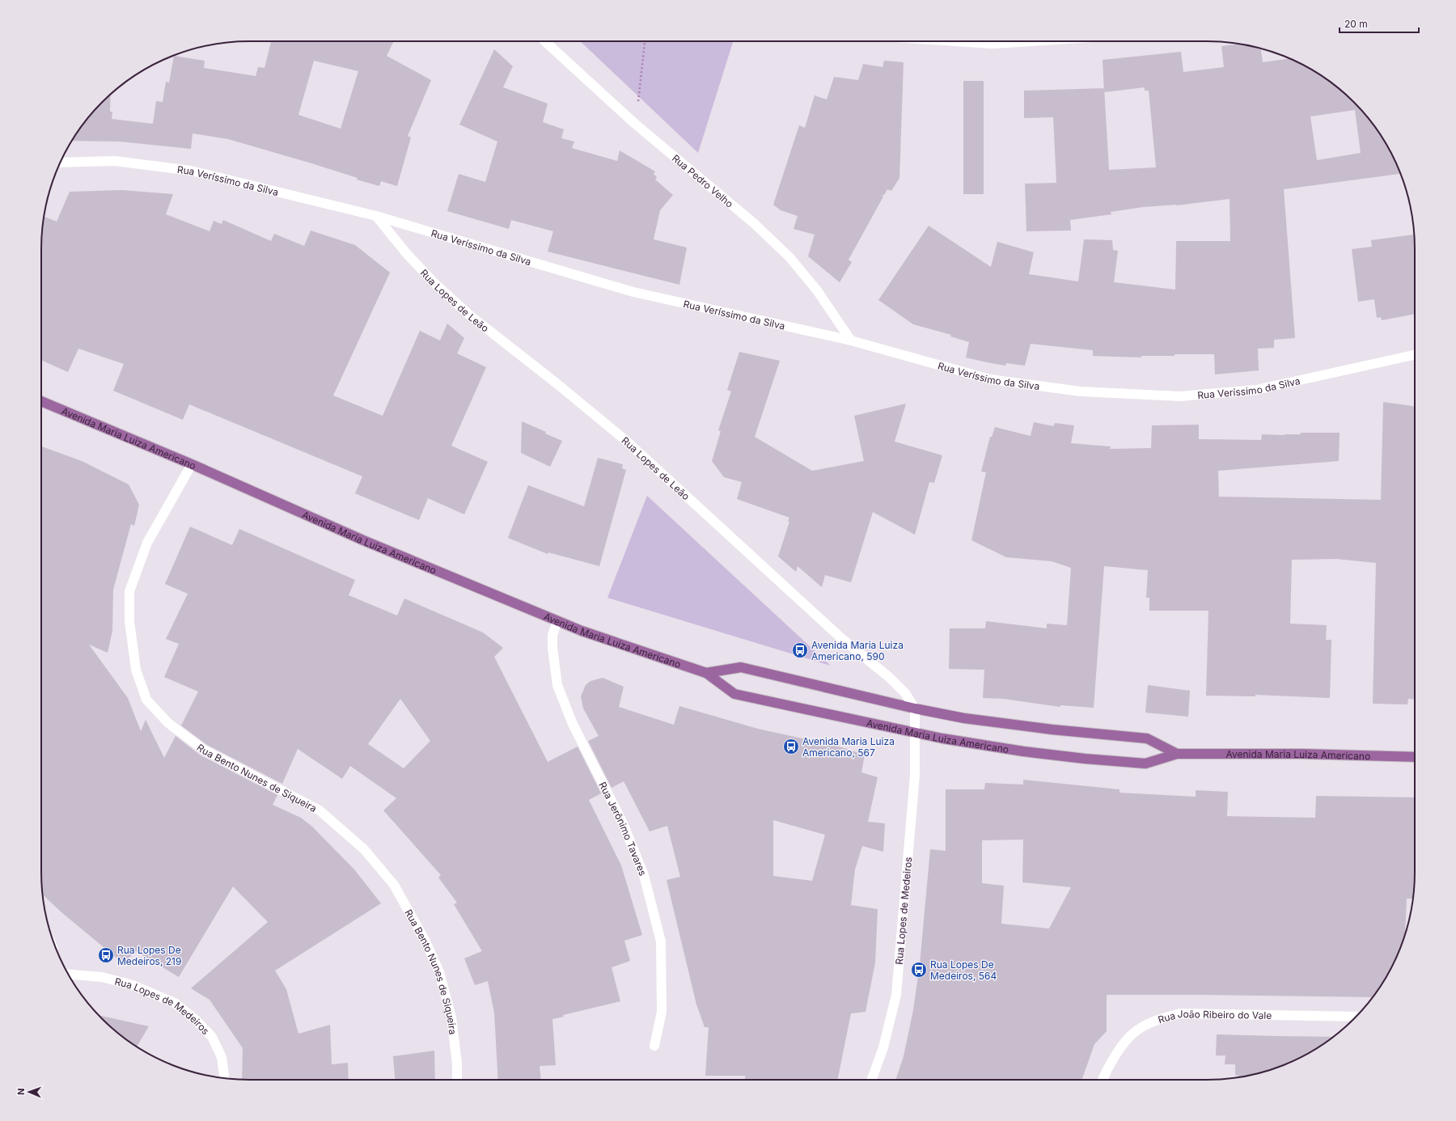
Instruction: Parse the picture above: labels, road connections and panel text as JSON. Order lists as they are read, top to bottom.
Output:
{
  "streets": {
    "main road": ["Avenida Maria Luiza Americano"],
    "street": [
      "Rua Veríssimo da Silva",
      "Rua Pedro Velho",
      "Rua Lopes de Leão",
      "Rua Bento Nunes de Siqueira",
      "Rua Jerônimo Tavares",
      "Rua Lopes de Medeiros",
      "Rua João Ribeiro do Vale"
    ]
  },
  "crossings": [
    ["Rua Veríssimo da Silva", "Rua Pedro Velho"],
    ["Rua Veríssimo da Silva", "Rua Lopes de Leão"],
    ["Rua Lopes de Leão", "Avenida Maria Luiza Americano"],
    ["Avenida Maria Luiza Americano", "Rua Bento Nunes de Siqueira"],
    ["Avenida Maria Luiza Americano", "Rua Jerônimo Tavares"],
    ["Avenida Maria Luiza Americano", "Rua Lopes de Medeiros"]
  ],
  "places": {
    "bus stop": [
      "Avenida Maria Luiza Americano, 590",
      "Avenida Maria Luiza Americano, 567",
      "Rua Lopes De Medeiros, 219",
      "Rua Lopes De Medeiros, 564"
    ]
  },
  "scale_bar": "20 m",
  "north": "left"
}
